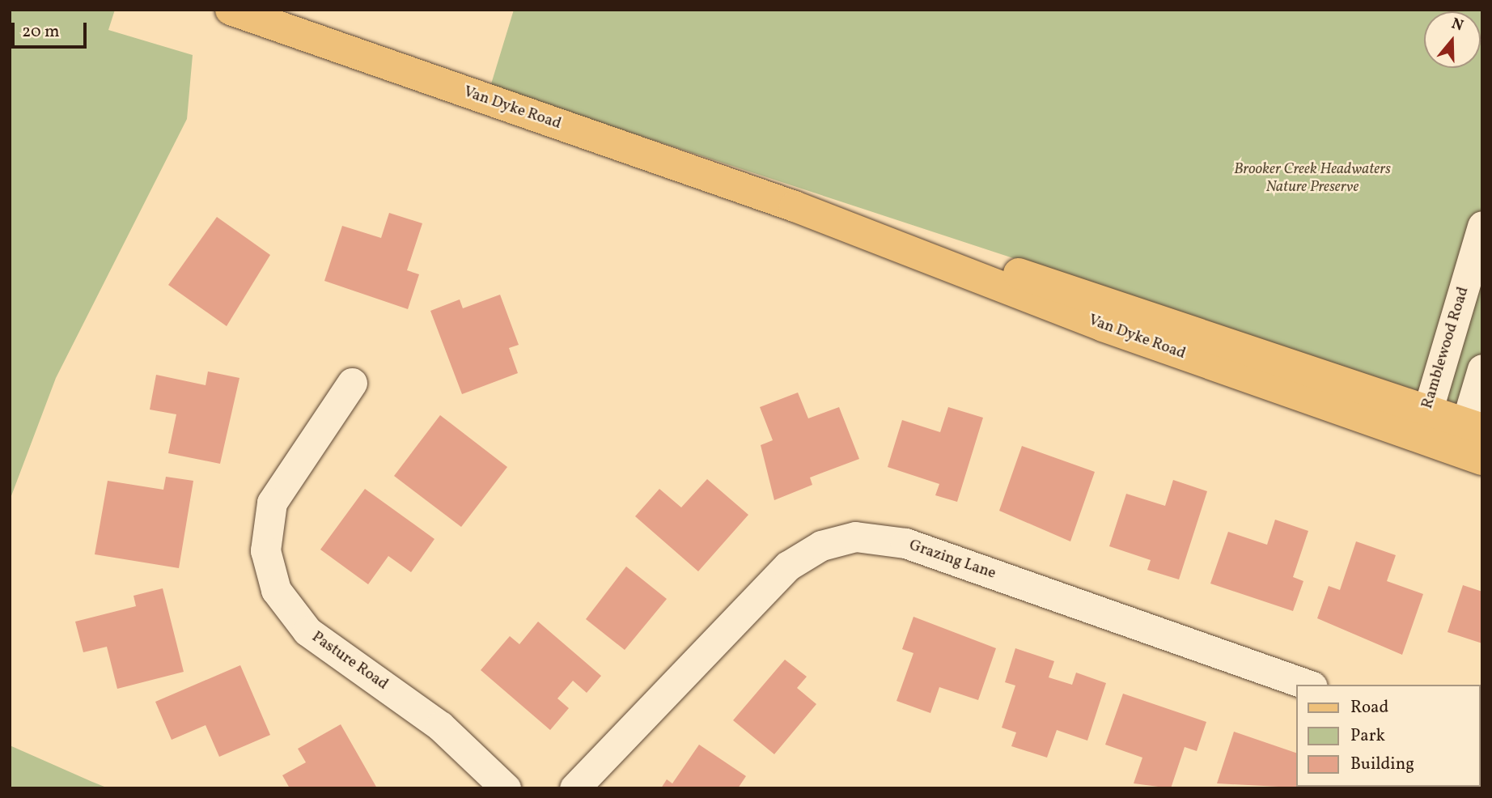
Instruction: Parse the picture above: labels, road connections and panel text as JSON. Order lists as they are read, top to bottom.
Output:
{
  "streets": {
    "main road": ["Van Dyke Road"],
    "street": ["Ramblewood Road", "Grazing Lane", "Pasture Road"]
  },
  "crossings": [
    ["Van Dyke Road", "Ramblewood Road"]
  ],
  "parks": ["Brooker Creek Headwaters Nature Preserve"],
  "legend": ["Road", "Park", "Building"],
  "scale_bar": "20 m",
  "north": "top"
}
